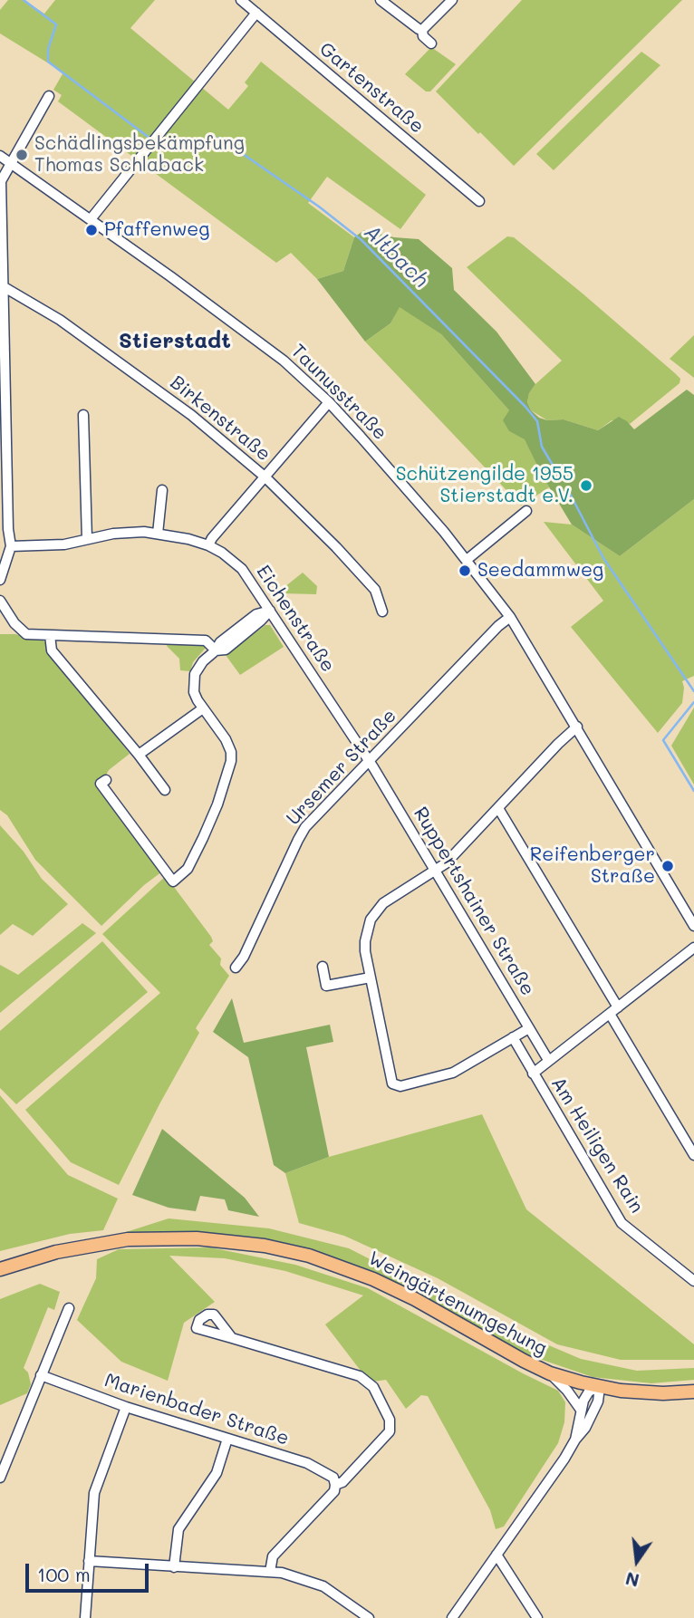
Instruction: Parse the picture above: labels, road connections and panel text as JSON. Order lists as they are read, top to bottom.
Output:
{
  "streets": {
    "main road": ["Weingärtenumgehung"],
    "street": [
      "Gartenstraße",
      "Taunusstraße",
      "Birkenstraße",
      "Eichenstraße",
      "Ursemer Straße",
      "Ruppertshainer Straße",
      "Am Heiligen Rain",
      "Marienbader Straße"
    ]
  },
  "crossings": [
    ["Taunusstraße", "Ursemer Straße"],
    ["Eichenstraße", "Ursemer Straße"],
    ["Eichenstraße", "Ruppertshainer Straße"],
    ["Ursemer Straße", "Ruppertshainer Straße"]
  ],
  "districts": ["Stierstadt"],
  "water": ["Altbach"],
  "places": [
    "Schädlingsbekämpfung Thomas Schlaback",
    "Pfaffenweg",
    "Schützengilde 1955 Stierstadt e.V.",
    "Seedammweg",
    "Reifenberger Straße"
  ],
  "scale_bar": "100 m",
  "north": "bottom"
}
